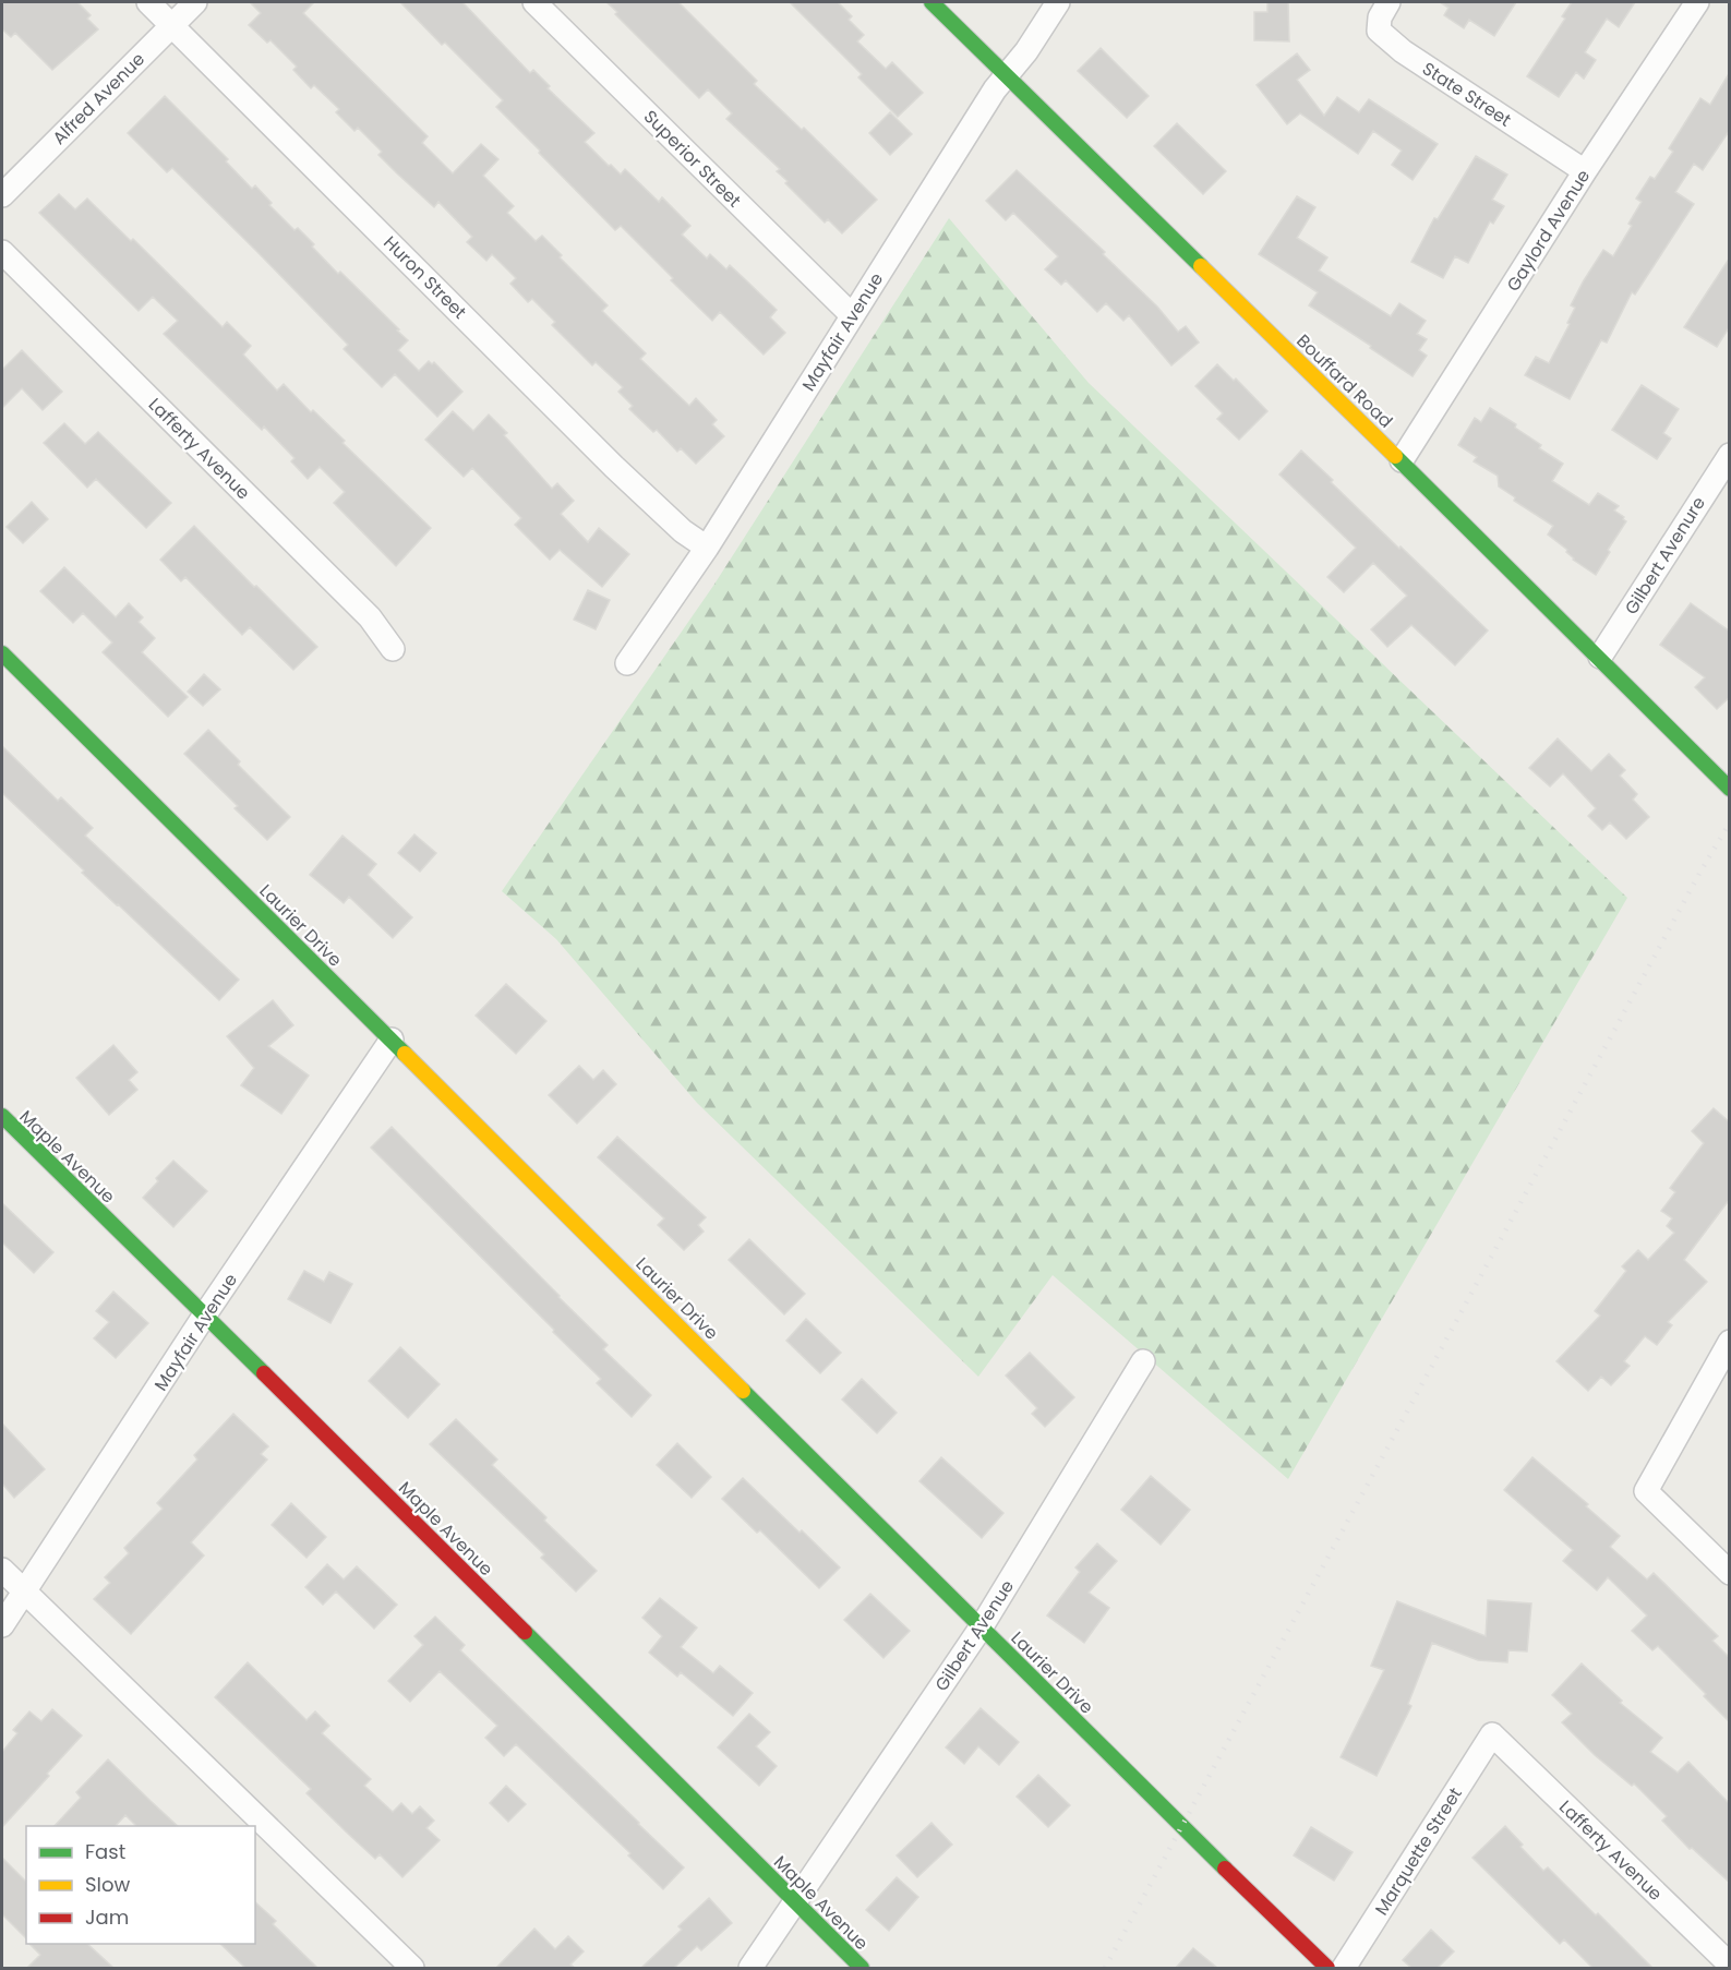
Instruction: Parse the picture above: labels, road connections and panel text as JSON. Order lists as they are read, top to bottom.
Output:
{
  "streets": {
    "street": [
      "State Street",
      "Alfred Avenue",
      "Superior Street",
      "Gaylord Avenue",
      "Huron Street",
      "Mayfair Avenue",
      "Bouffard Road",
      "Lafferty Avenue",
      "Gilbert Avenure",
      "Laurier Drive",
      "Maple Avenue",
      "Gilbert Avenue",
      "Marquette Street"
    ]
  },
  "crossings": [
    ["State Street", "Gaylord Avenue"],
    ["Alfred Avenue", "Huron Street"],
    ["Superior Street", "Mayfair Avenue"],
    ["Gaylord Avenue", "Bouffard Road"],
    ["Huron Street", "Mayfair Avenue"],
    ["Mayfair Avenue", "Bouffard Road"],
    ["Mayfair Avenue", "Laurier Drive"],
    ["Mayfair Avenue", "Maple Avenue"],
    ["Bouffard Road", "Gilbert Avenure"],
    ["Lafferty Avenue", "Marquette Street"],
    ["Laurier Drive", "Gilbert Avenue"],
    ["Maple Avenue", "Gilbert Avenue"]
  ],
  "legend": ["Fast", "Slow", "Jam"]
}
